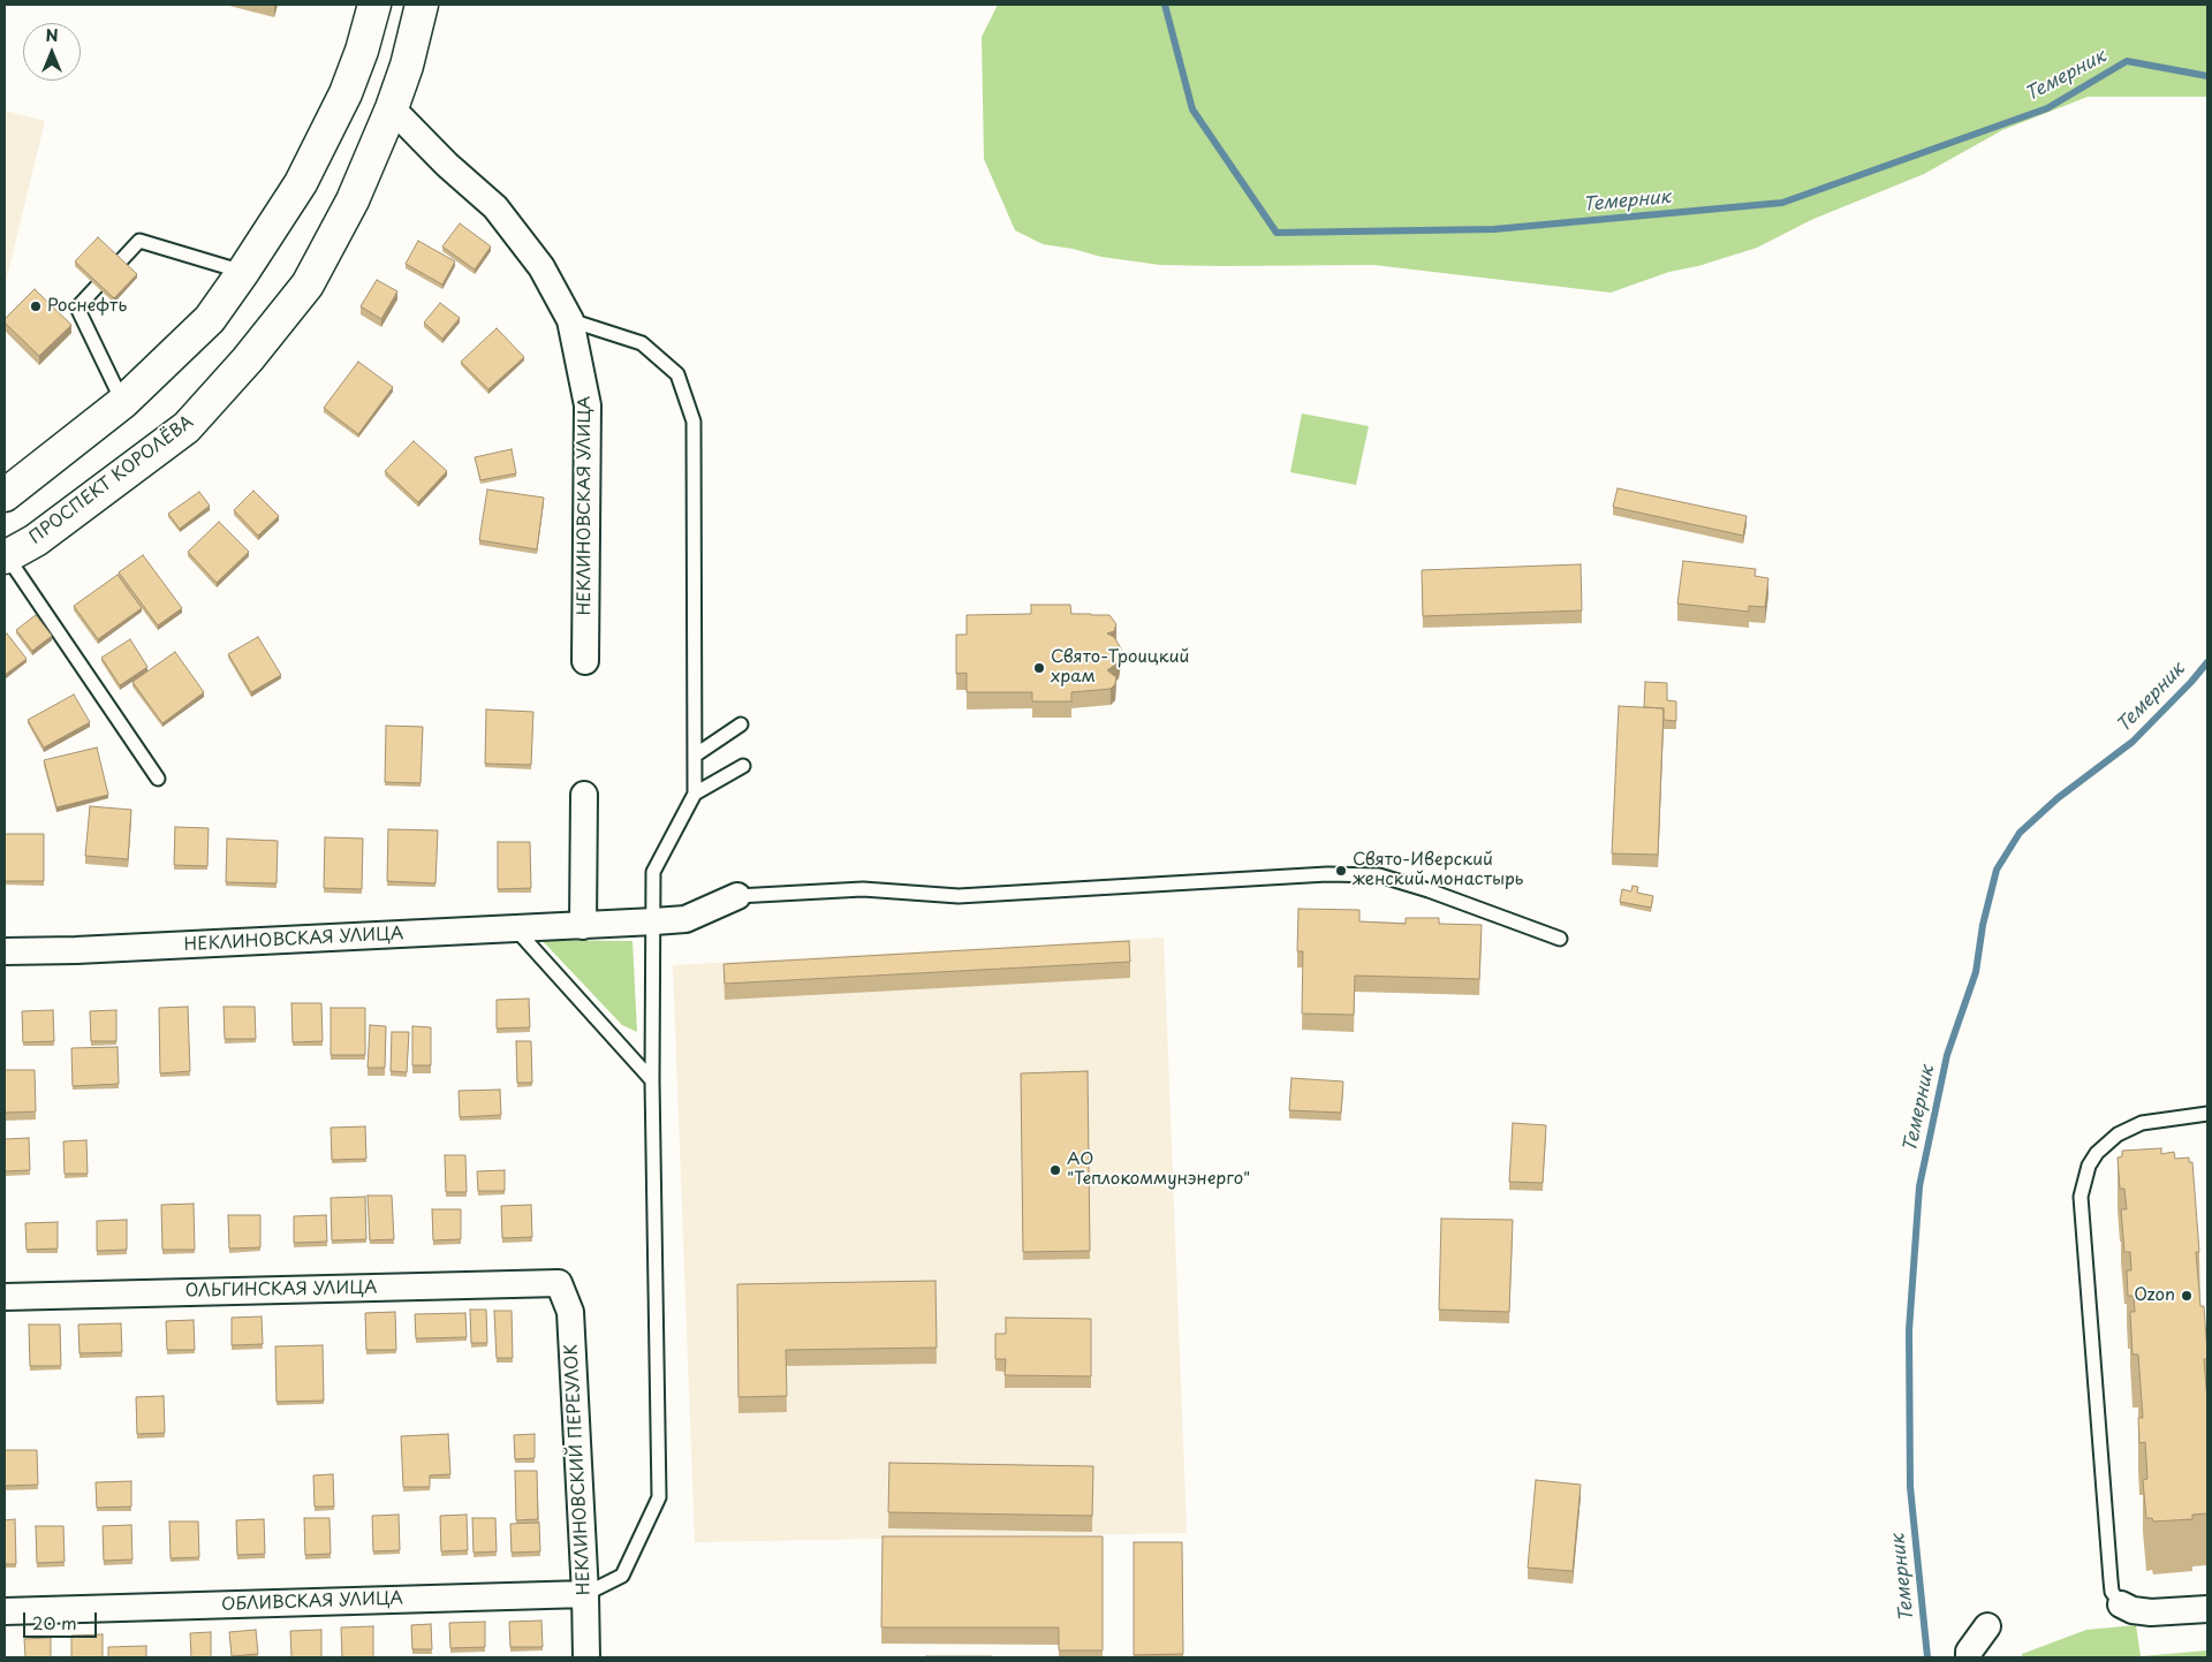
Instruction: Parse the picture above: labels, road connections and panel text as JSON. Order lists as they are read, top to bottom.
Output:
{
  "streets": {
    "main road": ["ПРОСПЕКТ КОРОЛЁВА"],
    "street": [
      "НЕКЛИНОВСКАЯ УЛИЦА",
      "ОЛЬГИНСКАЯ УЛИЦА",
      "НЕКЛИНОВСКИЙ ПЕРЕУЛОК",
      "ОБЛИВСКАЯ УЛИЦА"
    ]
  },
  "crossings": [
    ["ПРОСПЕКТ КОРОЛЁВА", "НЕКЛИНОВСКАЯ УЛИЦА"],
    ["ОЛЬГИНСКАЯ УЛИЦА", "НЕКЛИНОВСКИЙ ПЕРЕУЛОК"],
    ["НЕКЛИНОВСКИЙ ПЕРЕУЛОК", "ОБЛИВСКАЯ УЛИЦА"]
  ],
  "water": ["Темерник"],
  "places": [
    "Роснефть",
    "Свято-Троицкий храм",
    "Свято-Иверский женский монастырь",
    "АО \"Теплокоммунэнерго\"",
    "Ozon"
  ],
  "scale_bar": "20 m",
  "north": "top"
}
